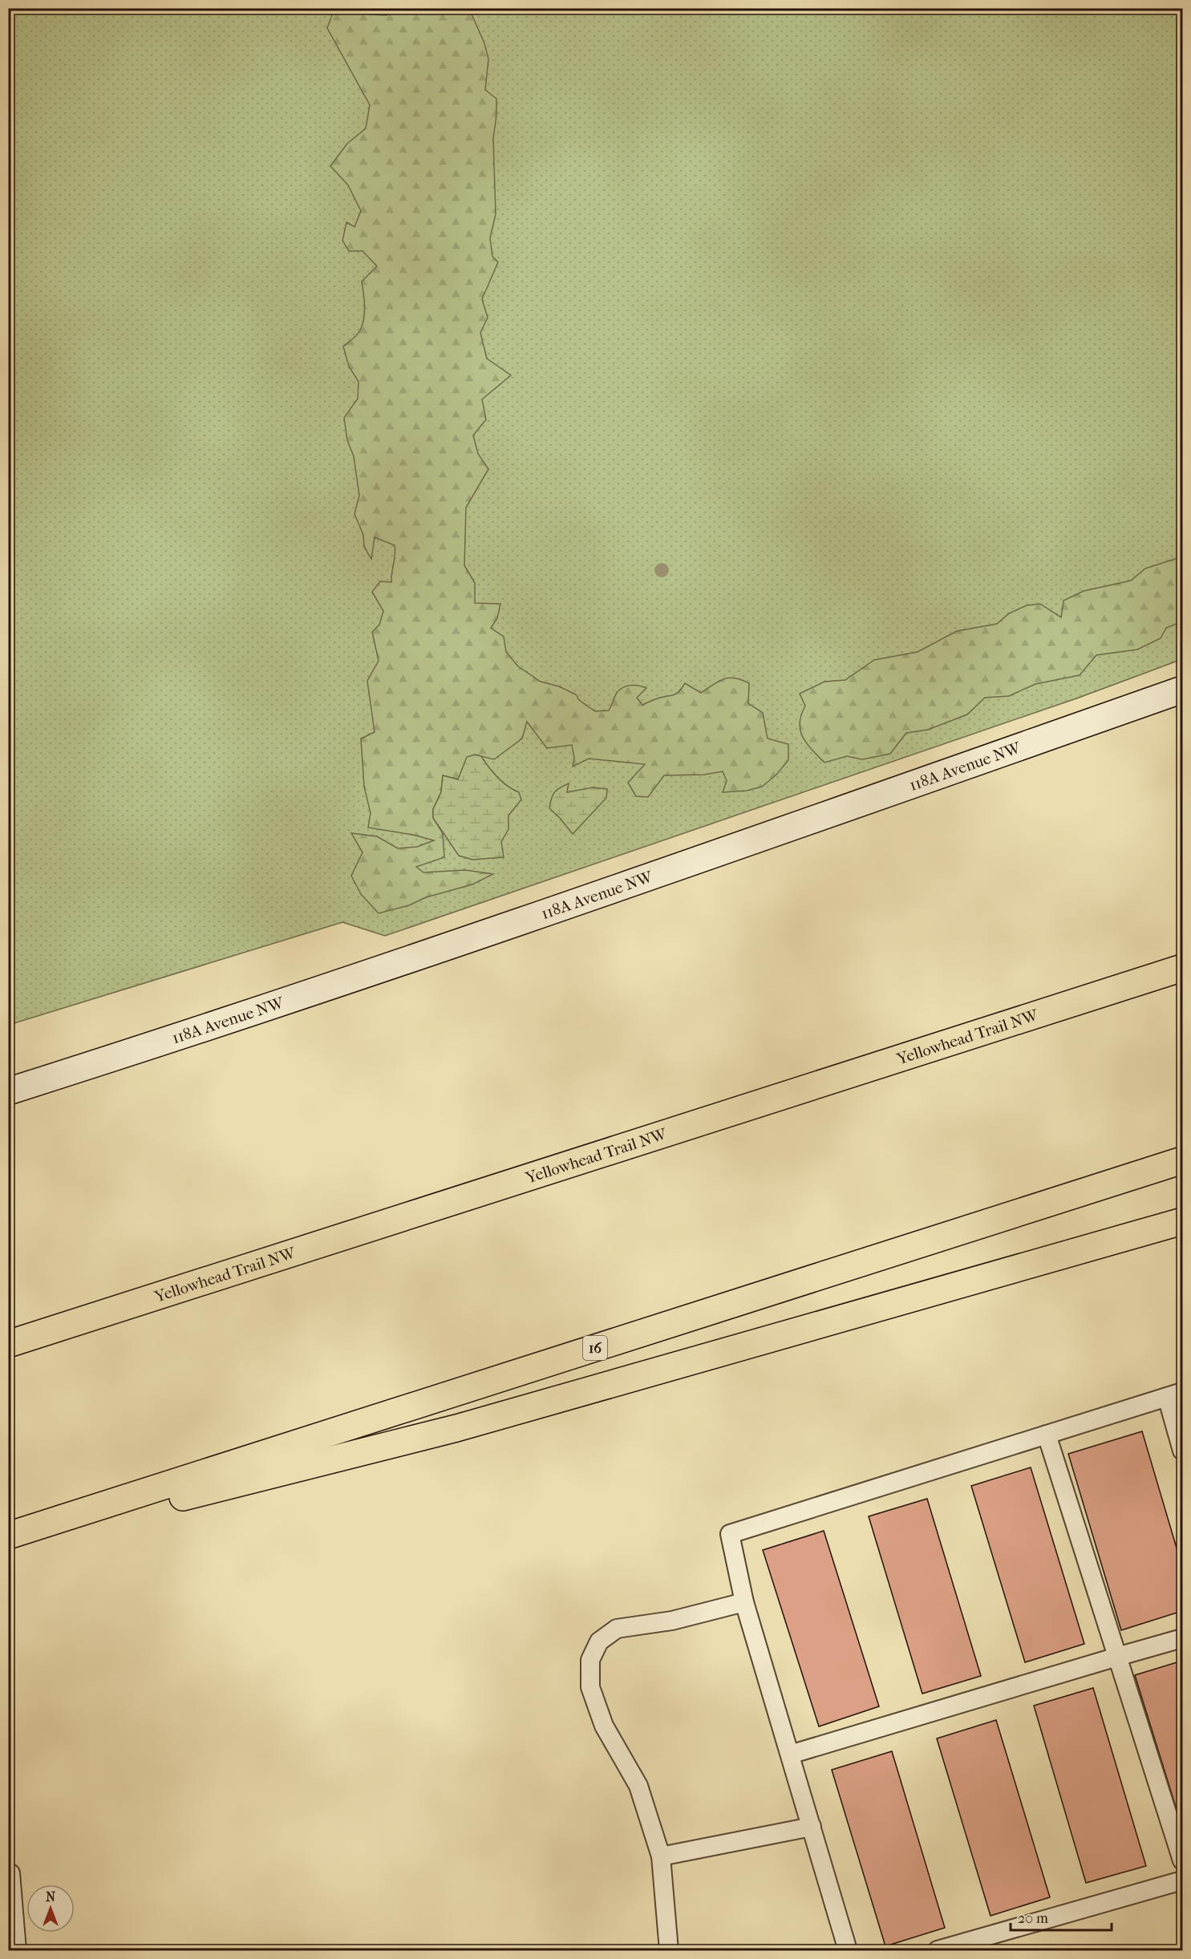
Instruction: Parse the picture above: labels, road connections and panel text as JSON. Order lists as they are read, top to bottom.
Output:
{
  "streets": {
    "highway": ["Yellowhead Trail NW", "16"],
    "street": ["118A Avenue NW"]
  },
  "scale_bar": "20 m",
  "north": "top"
}
